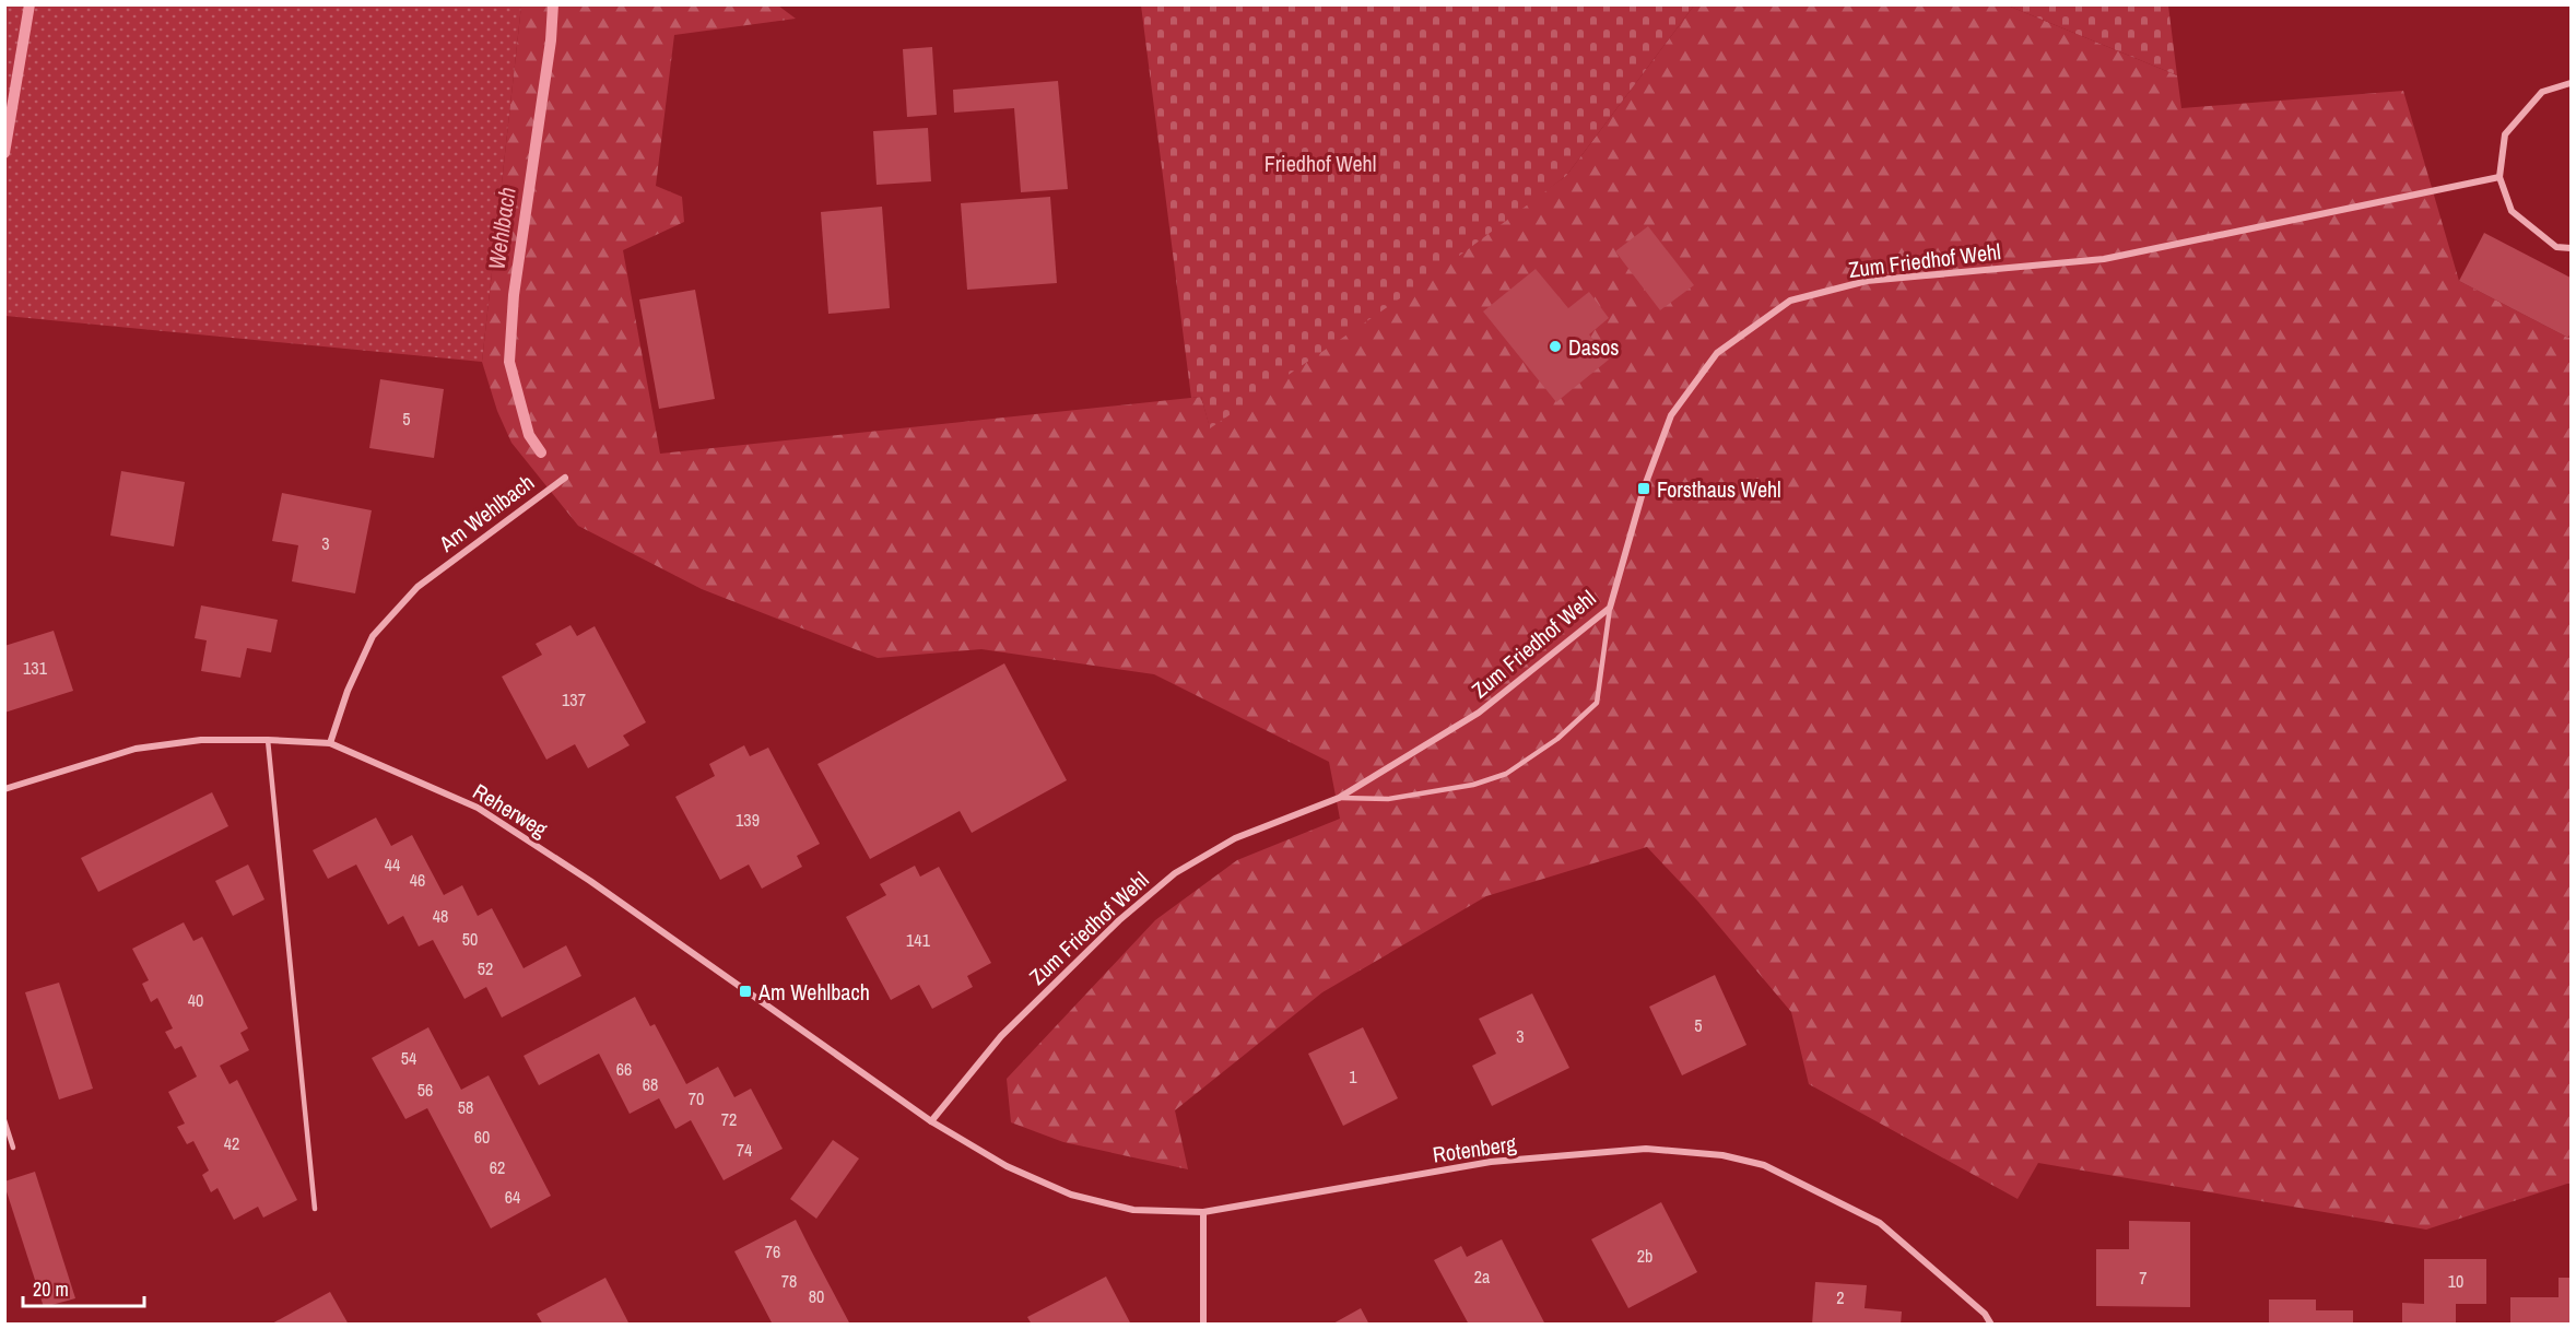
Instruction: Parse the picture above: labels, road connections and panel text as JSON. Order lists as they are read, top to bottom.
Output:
{
  "streets": {
    "street": [
      "Zum Friedhof Wehl",
      "Am Wehlbach",
      "Reherweg",
      "Rotenberg"
    ]
  },
  "crossings": [
    ["Zum Friedhof Wehl", "Reherweg"],
    ["Zum Friedhof Wehl", "Rotenberg"],
    ["Am Wehlbach", "Reherweg"],
    ["Reherweg", "Rotenberg"]
  ],
  "water": ["Wehlbach"],
  "parks": ["Friedhof Wehl"],
  "places": {
    "other": ["Dasos"],
    "transit": ["Forsthaus Wehl", "Am Wehlbach"]
  },
  "house_numbers": [
    "5",
    "3",
    "131",
    "137",
    "139",
    "44",
    "46",
    "48",
    "50",
    "141",
    "52",
    "40",
    "5",
    "3",
    "54",
    "66",
    "1",
    "68",
    "56",
    "70",
    "58",
    "72",
    "60",
    "42",
    "74",
    "62",
    "64",
    "76",
    "2b",
    "2a",
    "7",
    "78",
    "10",
    "80",
    "2"
  ],
  "scale_bar": "20 m"
}
